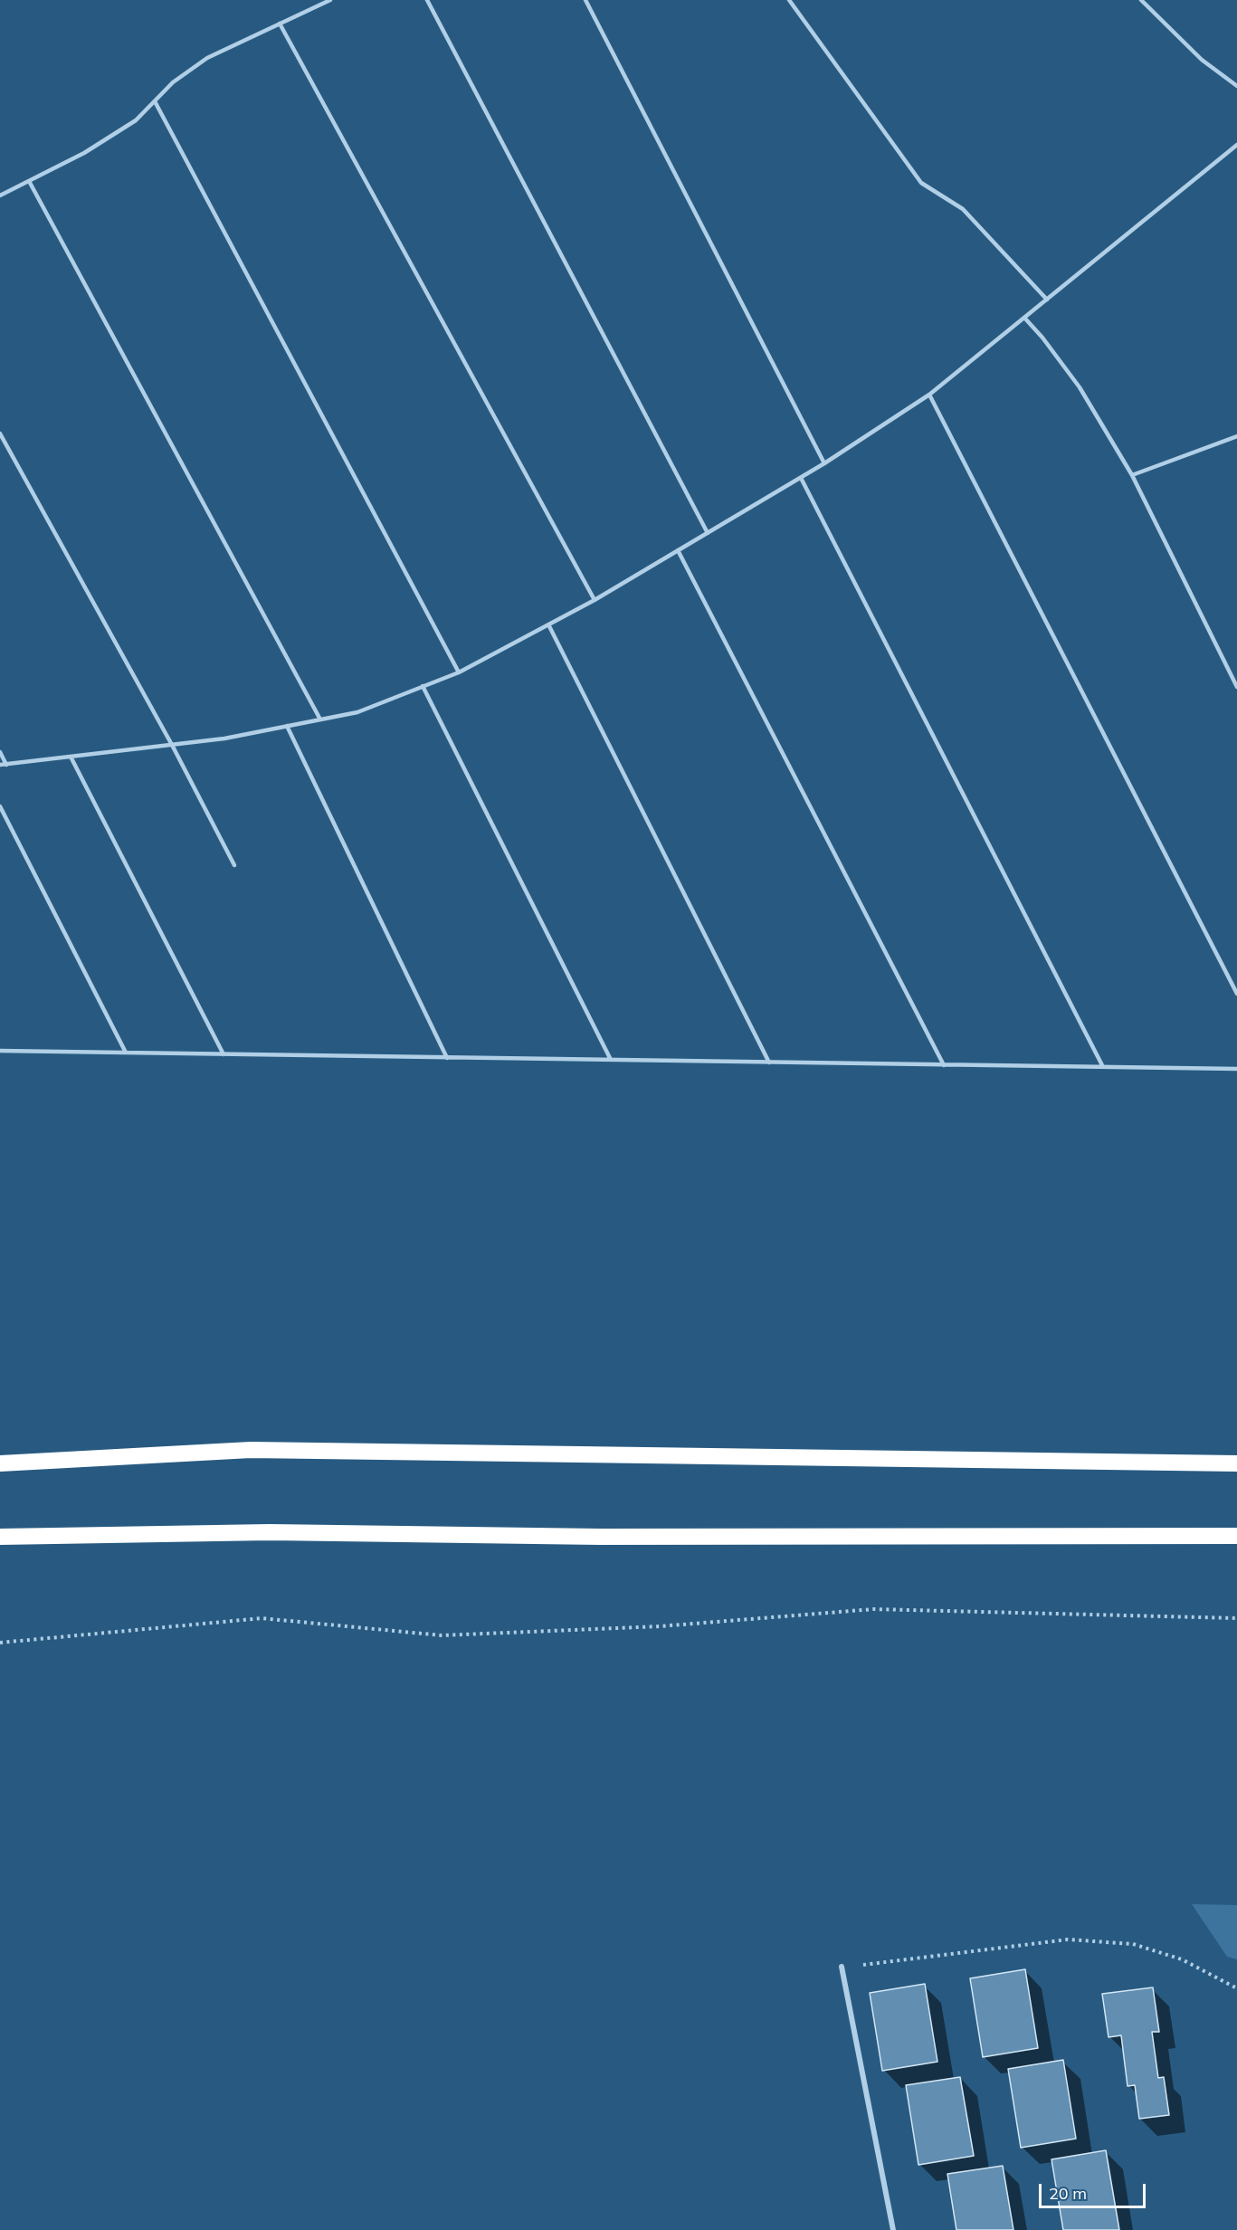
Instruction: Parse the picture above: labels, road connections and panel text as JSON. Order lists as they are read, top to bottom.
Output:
{
  "scale_bar": "20 m"
}
